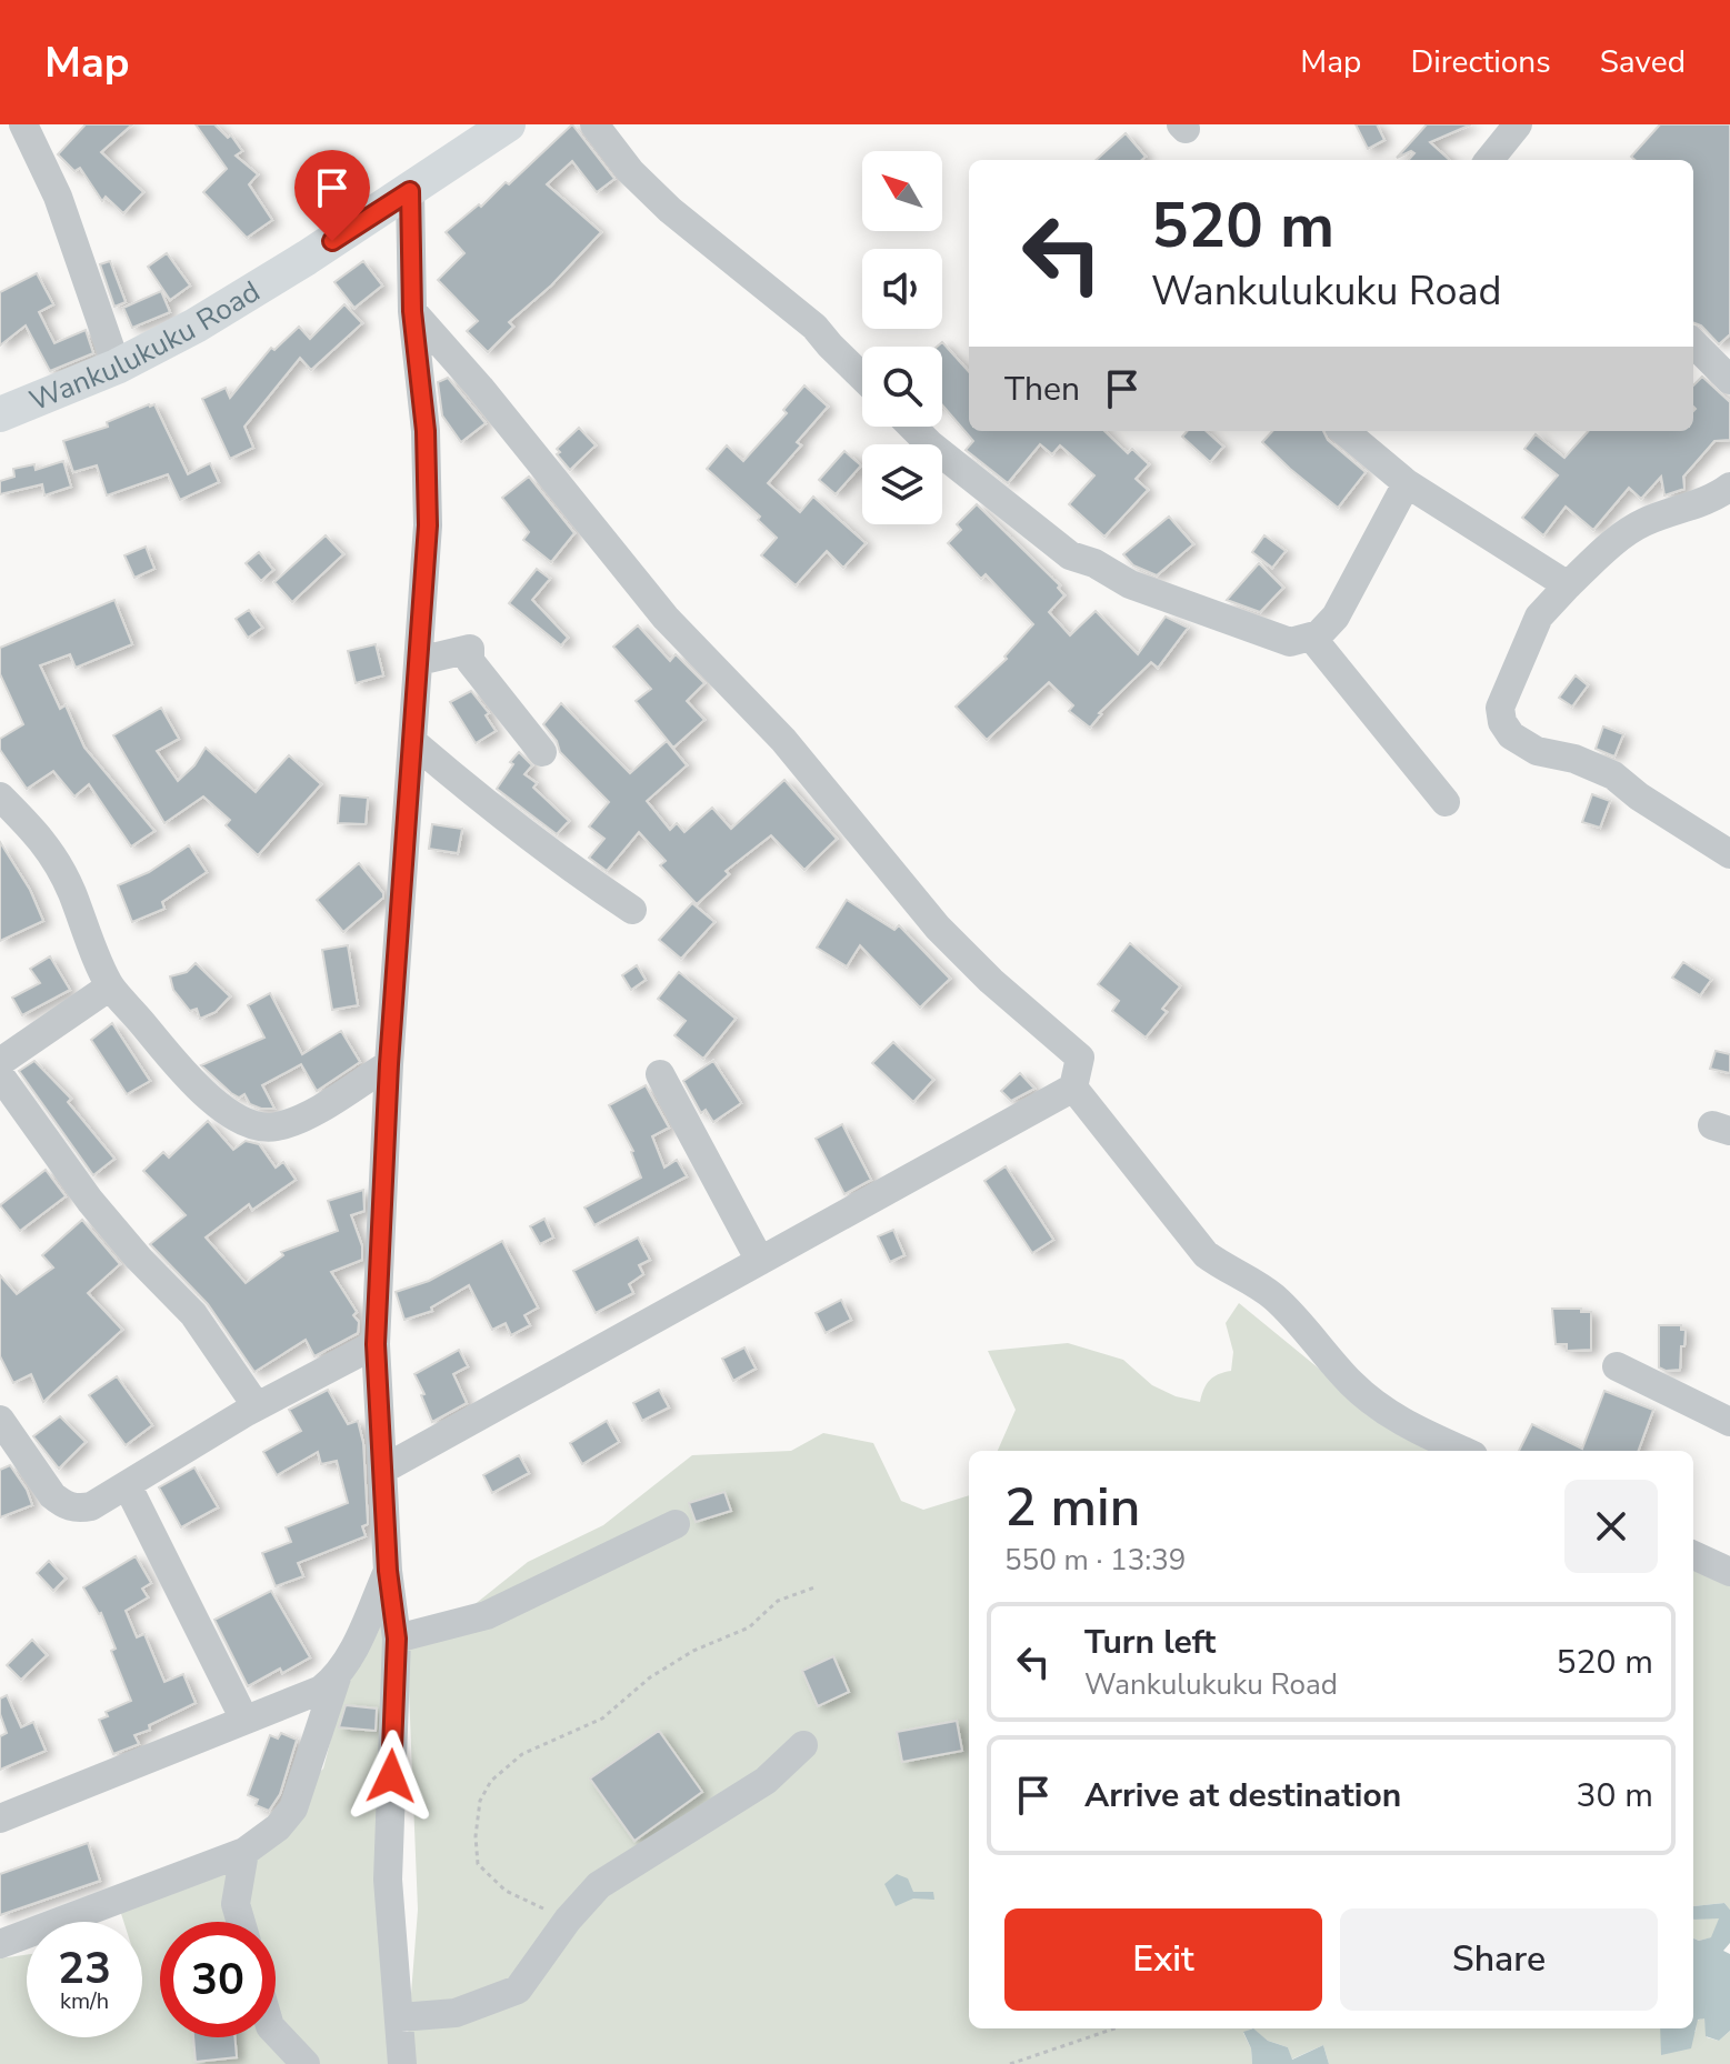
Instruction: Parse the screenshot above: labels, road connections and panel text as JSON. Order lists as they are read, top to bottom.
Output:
{
  "streets": {
    "main road": ["Wankulukuku Road"]
  },
  "north": "top left",
  "page": {
    "header": "Map",
    "nav": ["Map", "Directions", "Saved"],
    "turn": ["520 m", "Wankulukuku Road"],
    "then": "Then",
    "heading": ["2 min", "550 m · 13:39"],
    "list": [
      {
        "name": "Turn left",
        "note": "Wankulukuku Road",
        "value": "520 m"
      },
      {
        "name": "Arrive at destination",
        "value": "30 m"
      }
    ],
    "buttons": ["Exit", "Share"],
    "speed": "23 km/h",
    "limit": "30"
  }
}
